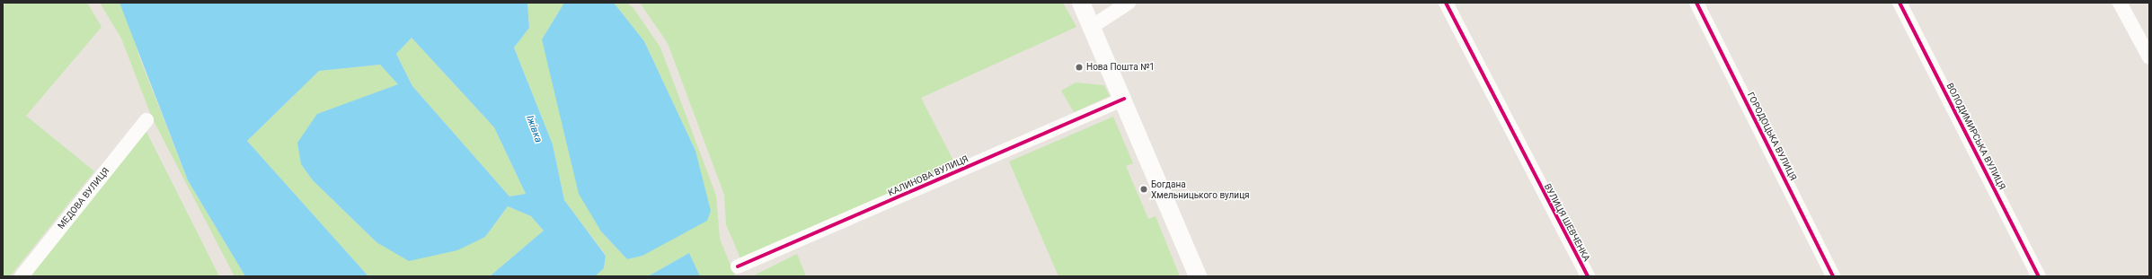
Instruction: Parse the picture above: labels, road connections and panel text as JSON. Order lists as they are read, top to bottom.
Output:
{
  "streets": {
    "street": [
      "ГОРОДОЦЬКА ВУЛИЦЯ",
      "ВОЛОДИМИРСЬКА ВУЛИЦЯ",
      "КАЛИНОВА ВУЛИЦЯ",
      "МЕДОВА ВУЛИЦЯ",
      "ВУЛИЦЯ ШЕВЧЕНКА"
    ]
  },
  "water": ["Іжівка"],
  "places": ["Нова Пошта №1", "Богдана Хмельницького вулиця"]
}
